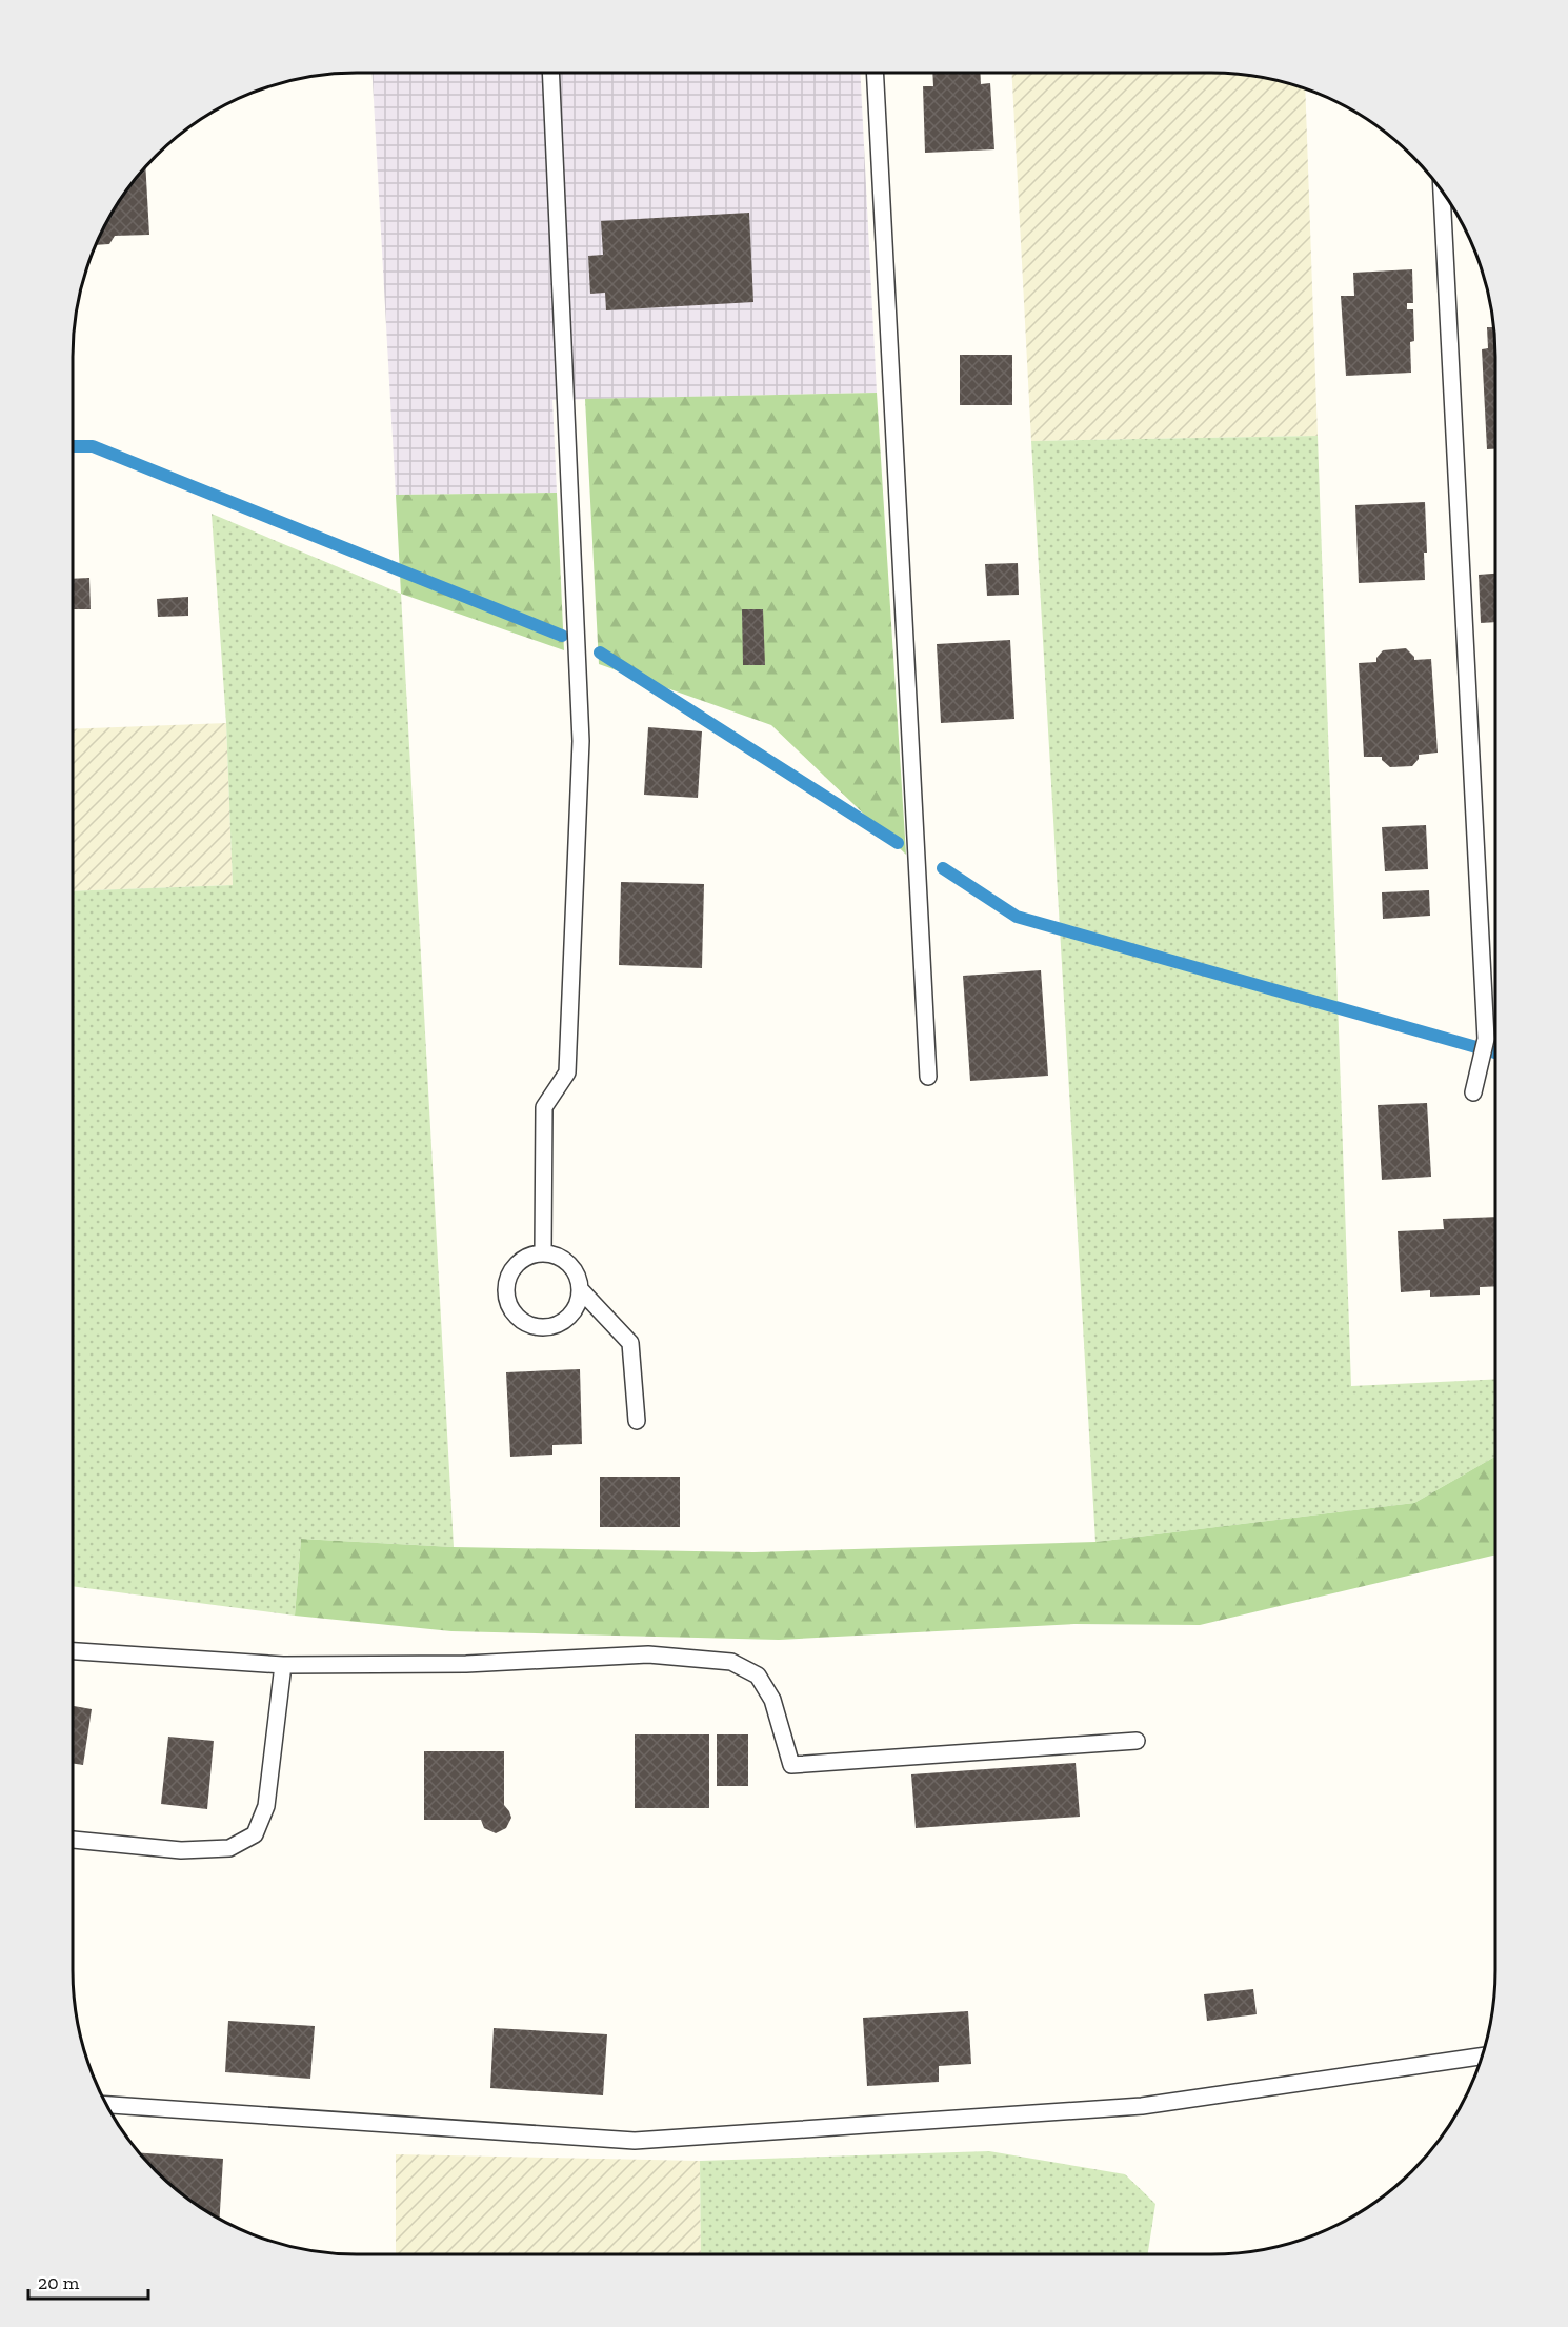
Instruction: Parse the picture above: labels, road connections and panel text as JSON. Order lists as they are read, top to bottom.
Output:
{
  "scale_bar": "20 m"
}
